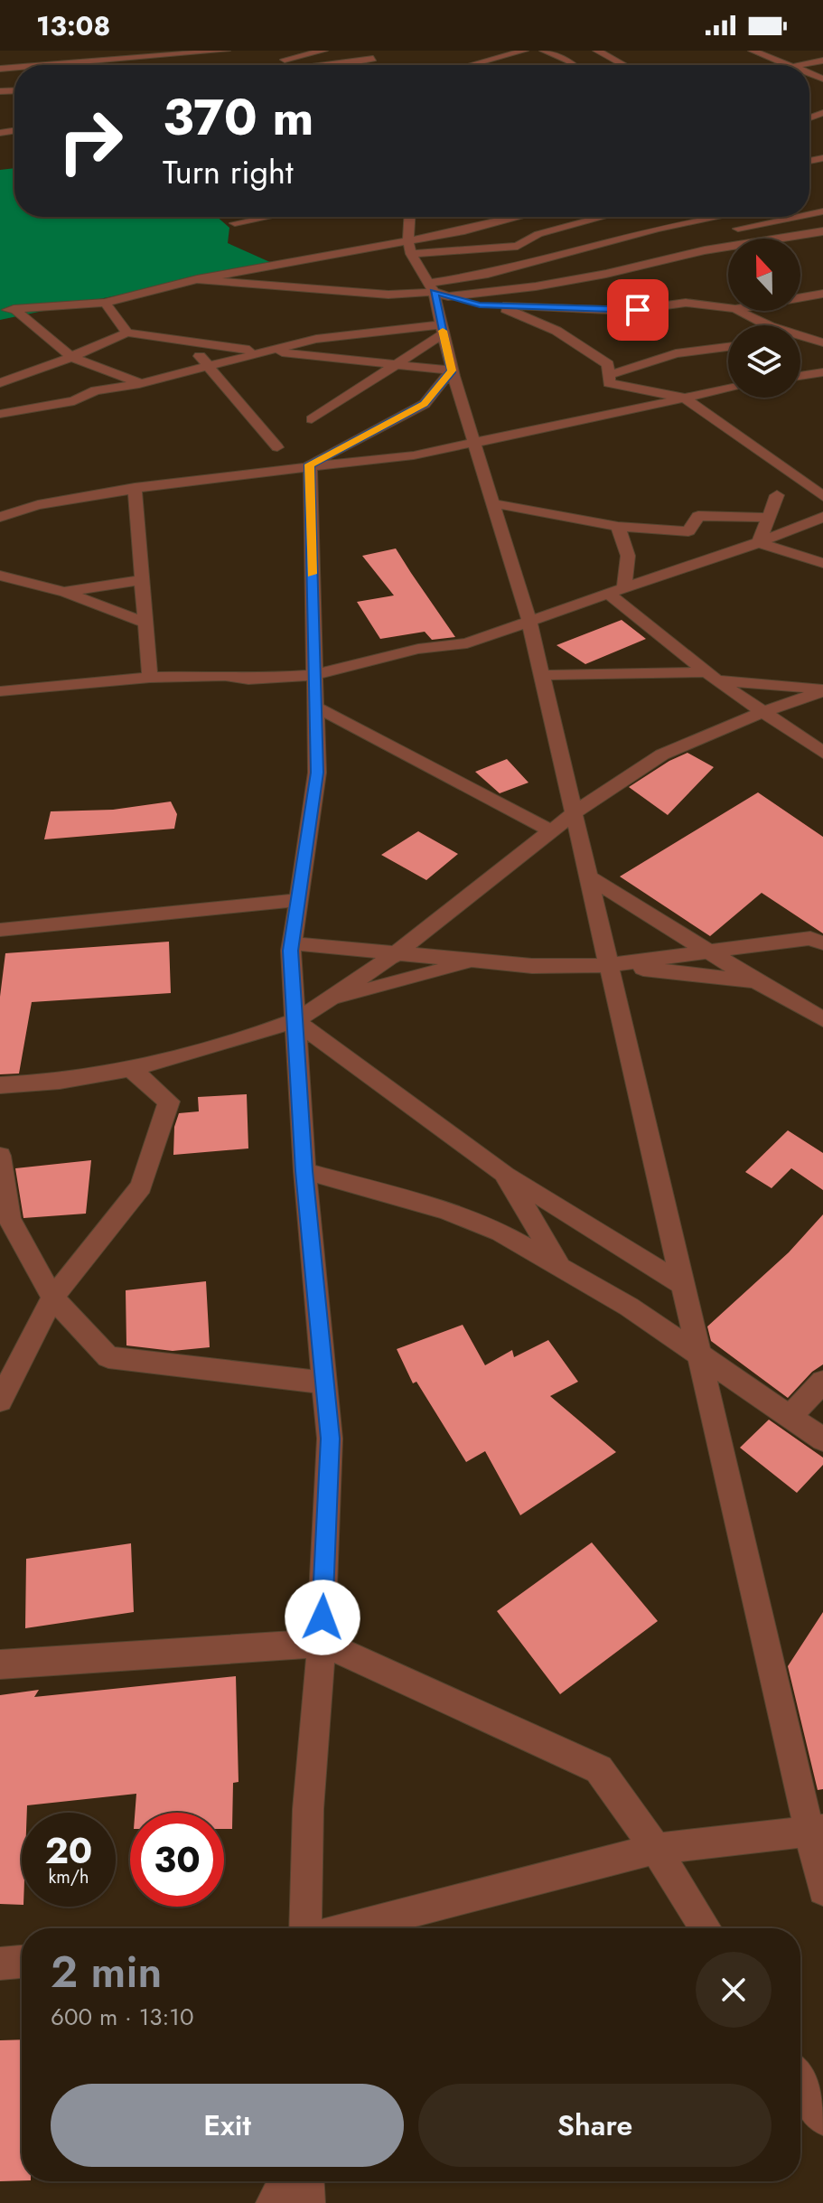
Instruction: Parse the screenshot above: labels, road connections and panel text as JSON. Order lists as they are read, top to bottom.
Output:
{
  "north": "top",
  "page": {
    "status": "13:08",
    "turn": ["370 m", "Turn right"],
    "speed": "20 km/h",
    "limit": "30",
    "heading": ["2 min", "600 m · 13:10"],
    "buttons": ["Exit", "Share"]
  }
}
